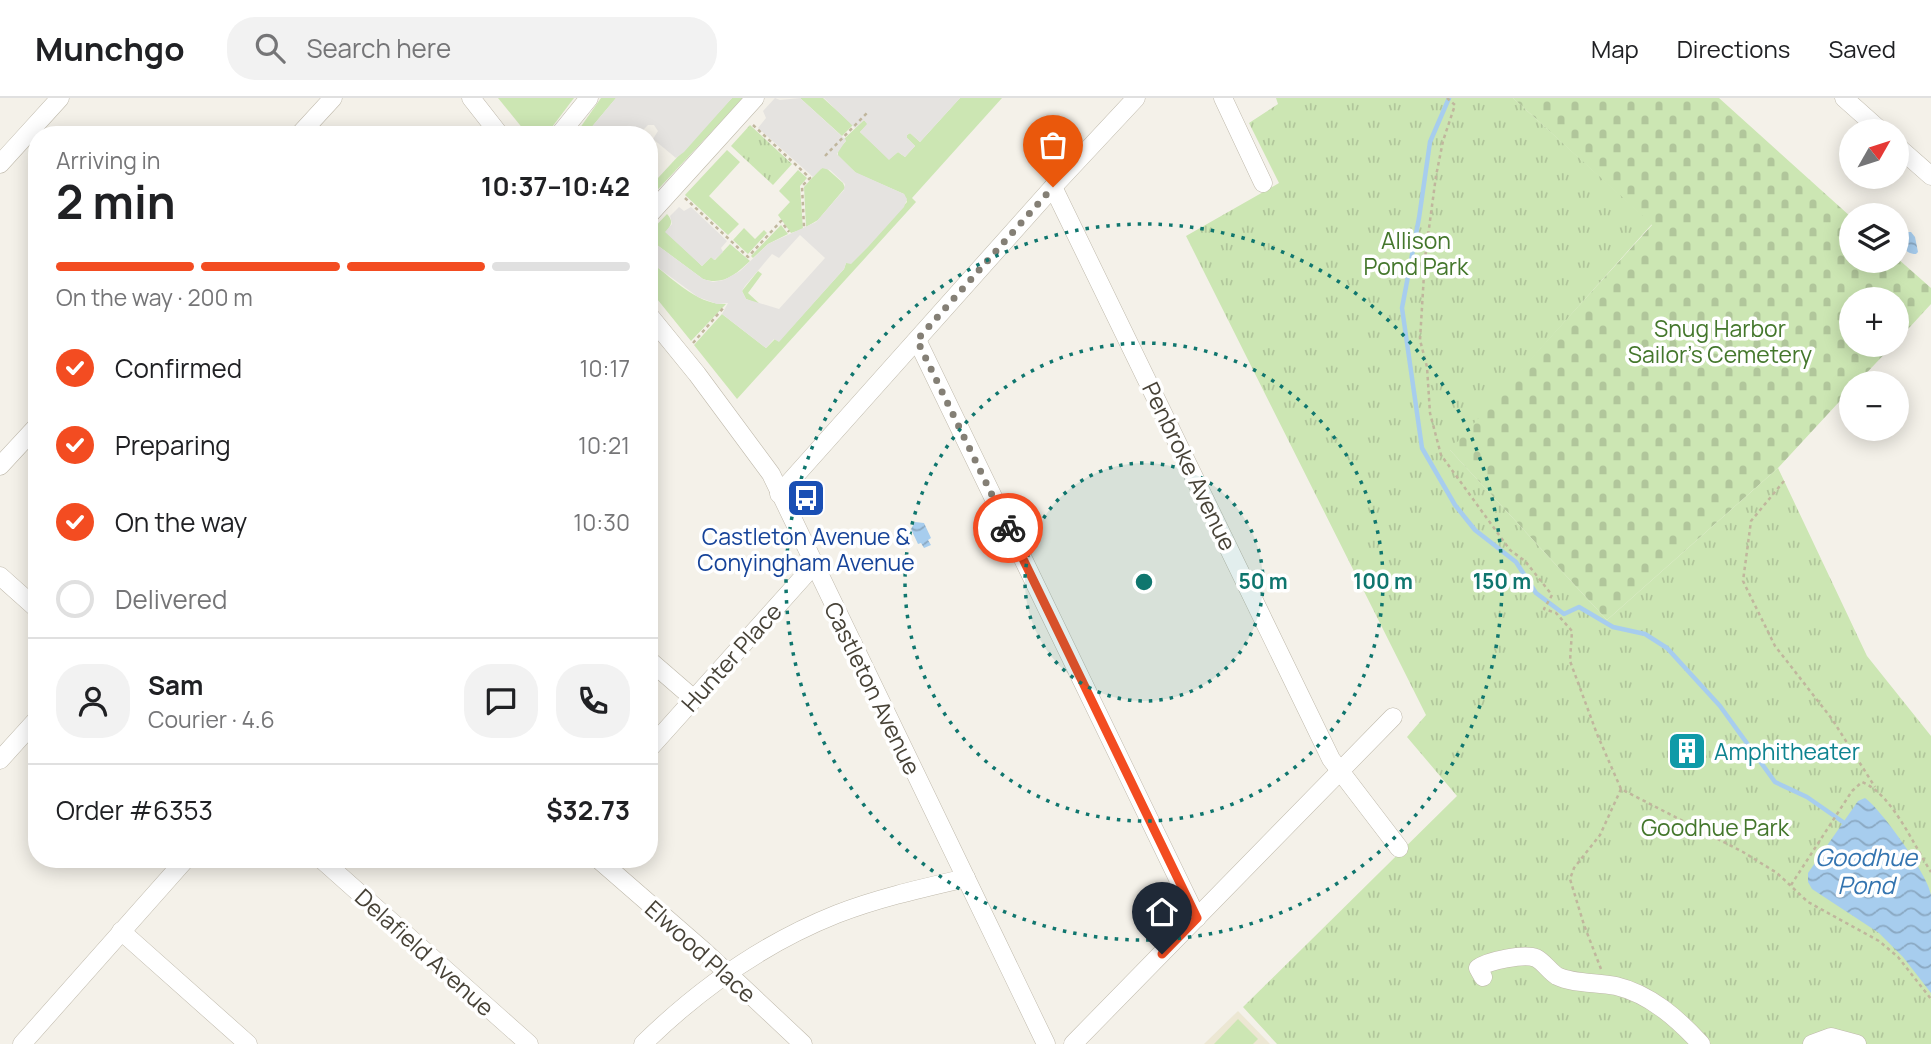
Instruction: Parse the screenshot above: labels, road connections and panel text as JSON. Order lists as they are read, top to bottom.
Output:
{
  "streets": {
    "street": [
      "Penbroke Avenue",
      "Hunter Place",
      "Castleton Avenue",
      "Elwood Place",
      "Delafield Avenue"
    ]
  },
  "crossings": [
    ["Hunter Place", "Castleton Avenue"]
  ],
  "water": ["Goodhue Pond"],
  "parks": ["Allison Pond Park", "Snug Harbor Sailor's Cemetery", "Goodhue Park"],
  "places": {
    "bus stop": ["Castleton Avenue & Conyingham Avenue"],
    "building": ["Amphitheater"]
  },
  "north": "top right",
  "page": {
    "header": "Munchgo",
    "search": "Search here",
    "nav": ["Map", "Directions", "Saved"],
    "map_buttons": ["+", "−"],
    "heading": ["2 min", "Arriving in", "10:37–10:42"],
    "panel": [
      "Sam",
      "Courier · 4.6",
      "Order #6353",
      "$32.73"
    ],
    "bar": "On the way · 200 m",
    "list": [
      ["Confirmed", "10:17"],
      ["Preparing", "10:21"],
      ["On the way", "10:30"],
      "Delivered"
    ]
  },
  "rings": ["50 m", "100 m", "150 m"]
}
